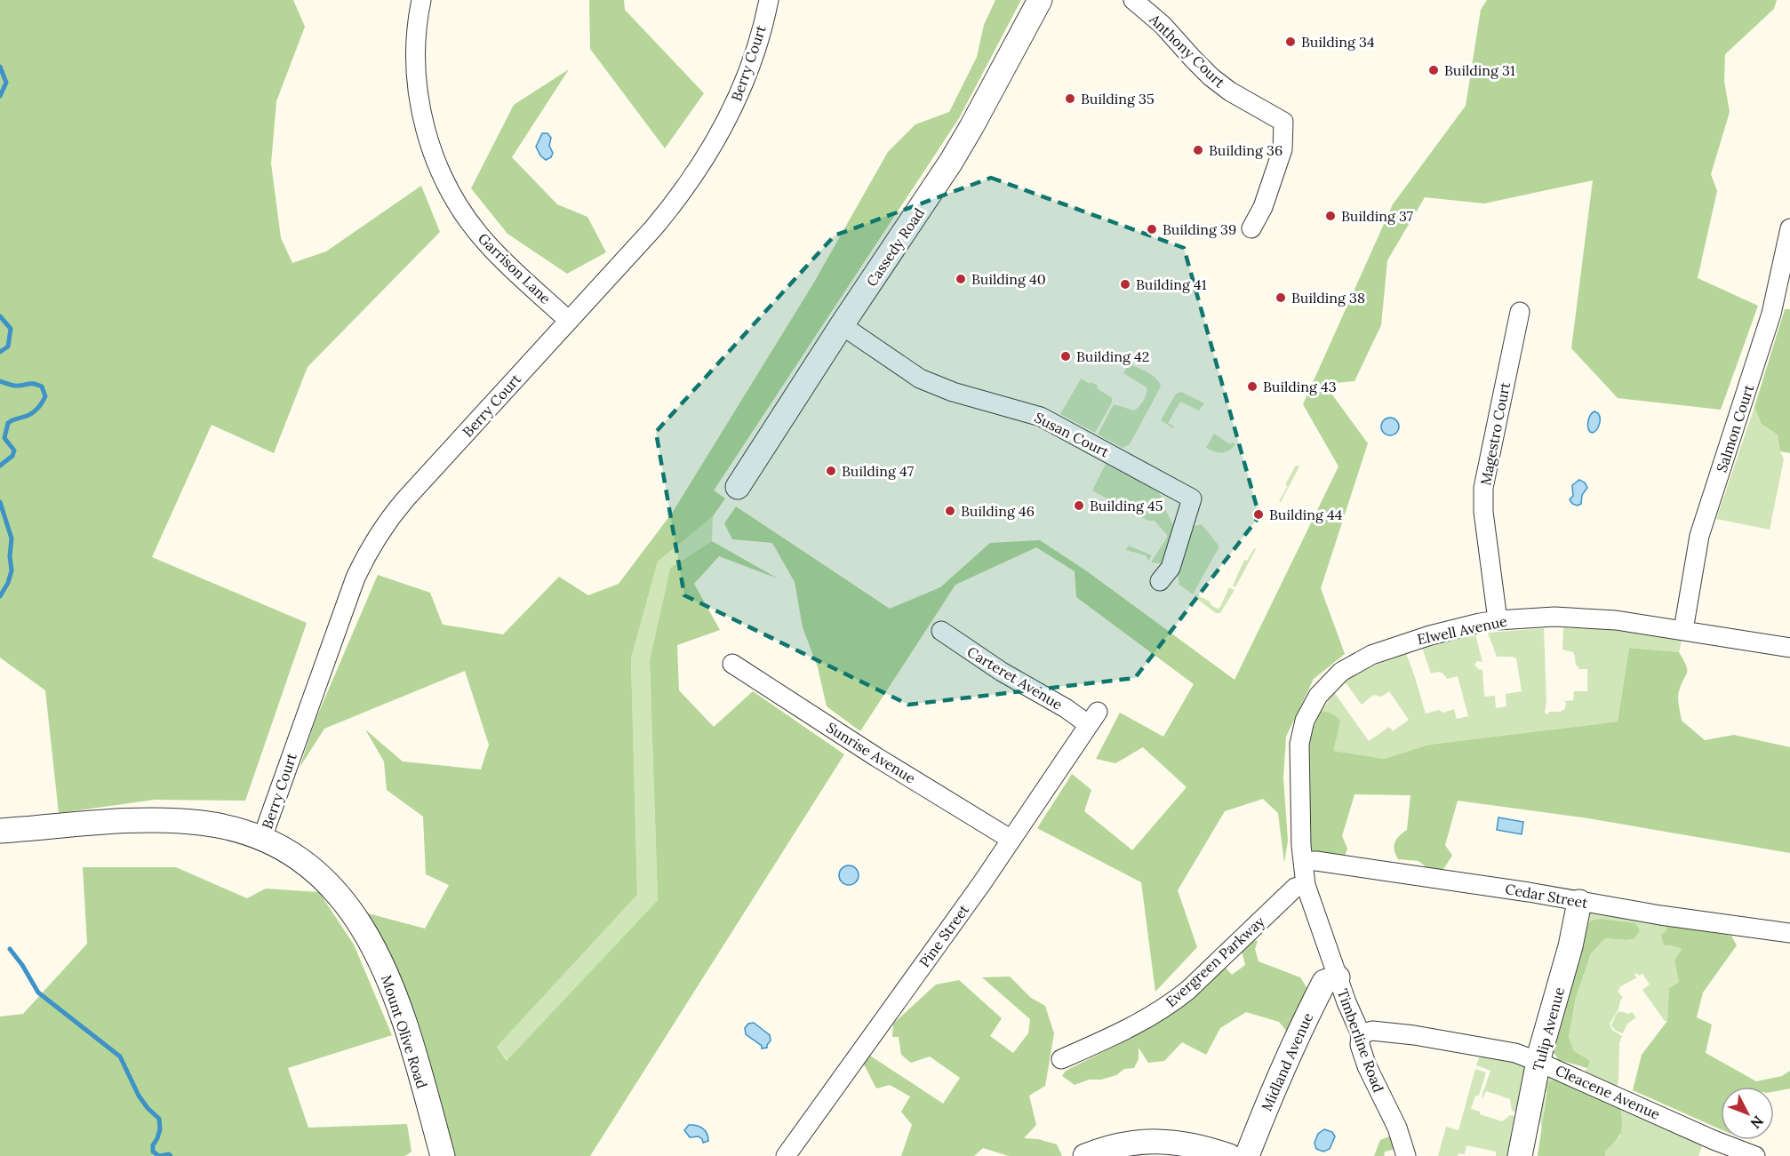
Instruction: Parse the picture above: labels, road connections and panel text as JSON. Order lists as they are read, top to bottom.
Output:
{
  "streets": {
    "street": [
      "Anthony Court",
      "Berry Court",
      "Cassedy Road",
      "Garrison Lane",
      "Salmon Court",
      "Magestro Court",
      "Susan Court",
      "Elwell Avenue",
      "Carteret Avenue",
      "Sunrise Avenue",
      "Cedar Street",
      "Pine Street",
      "Evergreen Parkway",
      "Tulip Avenue",
      "Mount Olive Road",
      "Timberline Road",
      "Midland Avenue",
      "Cleacene Avenue"
    ]
  },
  "crossings": [
    ["Berry Court", "Garrison Lane"],
    ["Berry Court", "Mount Olive Road"],
    ["Cassedy Road", "Susan Court"],
    ["Salmon Court", "Elwell Avenue"],
    ["Magestro Court", "Elwell Avenue"],
    ["Elwell Avenue", "Cedar Street"],
    ["Elwell Avenue", "Timberline Road"],
    ["Carteret Avenue", "Pine Street"],
    ["Sunrise Avenue", "Pine Street"],
    ["Cedar Street", "Tulip Avenue"],
    ["Cedar Street", "Timberline Road"],
    ["Evergreen Parkway", "Timberline Road"],
    ["Tulip Avenue", "Cleacene Avenue"],
    ["Timberline Road", "Midland Avenue"],
    ["Timberline Road", "Cleacene Avenue"]
  ],
  "places": [
    "Building 34",
    "Building 31",
    "Building 35",
    "Building 36",
    "Building 37",
    "Building 39",
    "Building 40",
    "Building 41",
    "Building 38",
    "Building 42",
    "Building 43",
    "Building 47",
    "Building 45",
    "Building 46",
    "Building 44"
  ],
  "north": "bottom right"
}
